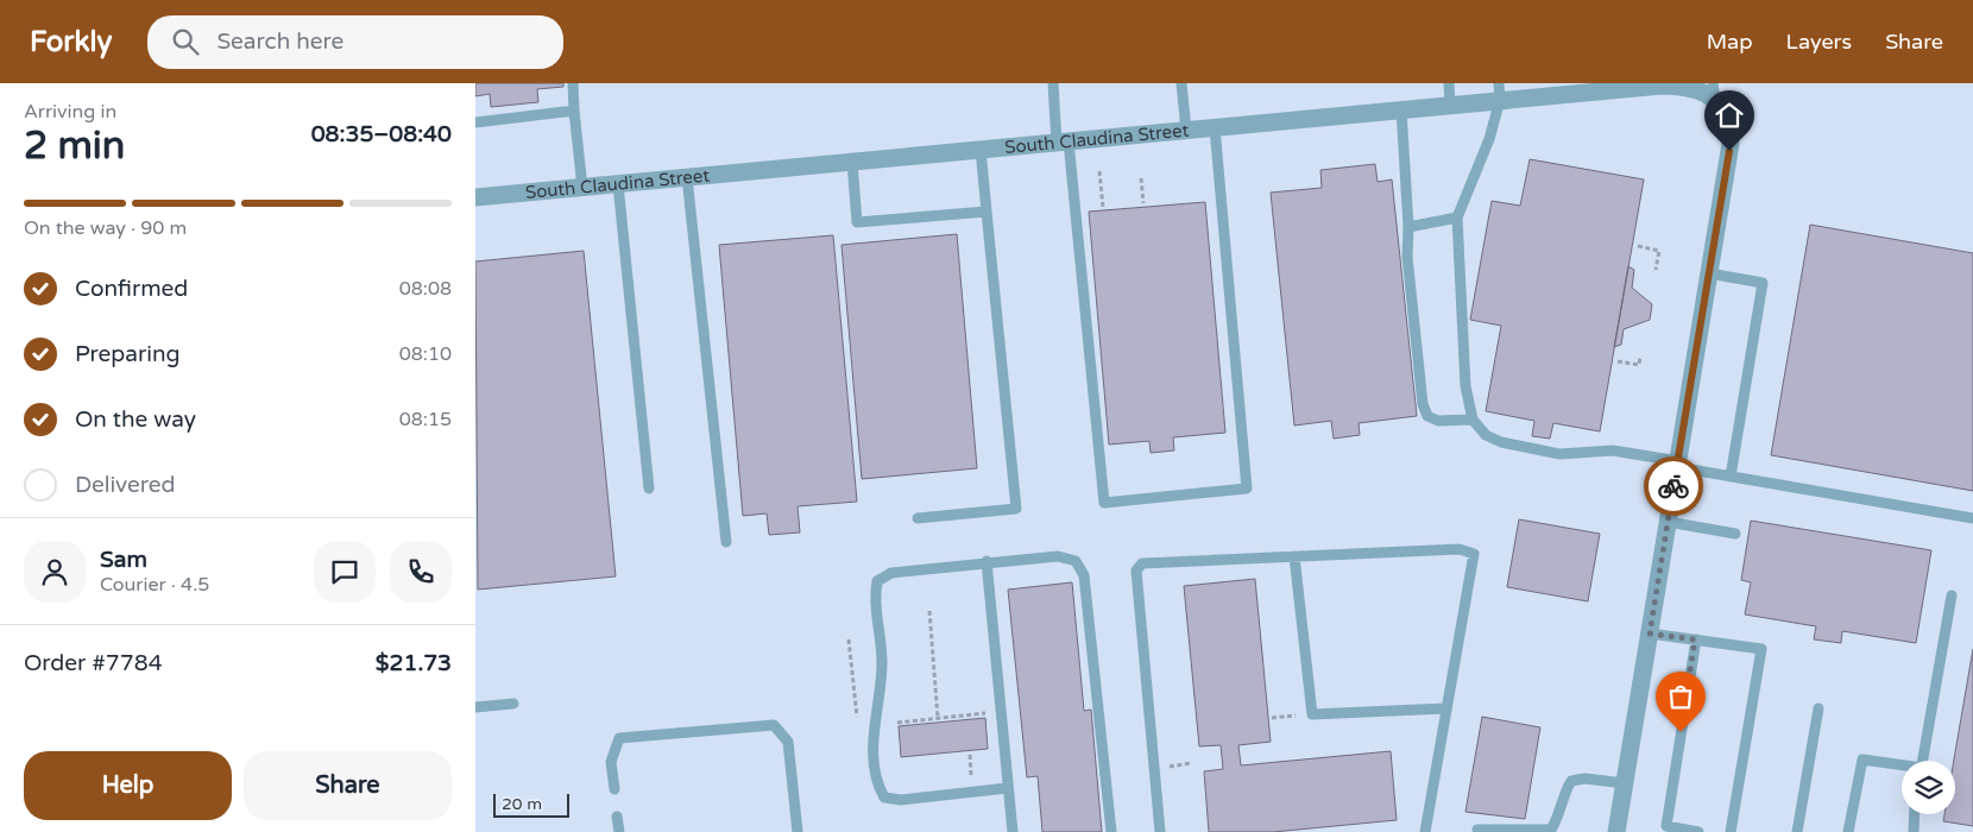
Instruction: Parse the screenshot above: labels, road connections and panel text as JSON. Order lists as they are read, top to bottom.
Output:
{
  "streets": {
    "street": ["South Claudina Street"]
  },
  "scale_bar": "20 m",
  "page": {
    "header": "Forkly",
    "search": "Search here",
    "nav": ["Map", "Layers", "Share"],
    "heading": ["2 min", "Arriving in", "08:35–08:40"],
    "panel": [
      "Sam",
      "Courier · 4.5",
      "Order #7784",
      "$21.73"
    ],
    "bar": "On the way · 90 m",
    "list": [
      ["Confirmed", "08:08"],
      ["Preparing", "08:10"],
      ["On the way", "08:15"],
      "Delivered"
    ],
    "buttons": ["Help", "Share"],
    "scale": "20 m"
  }
}
